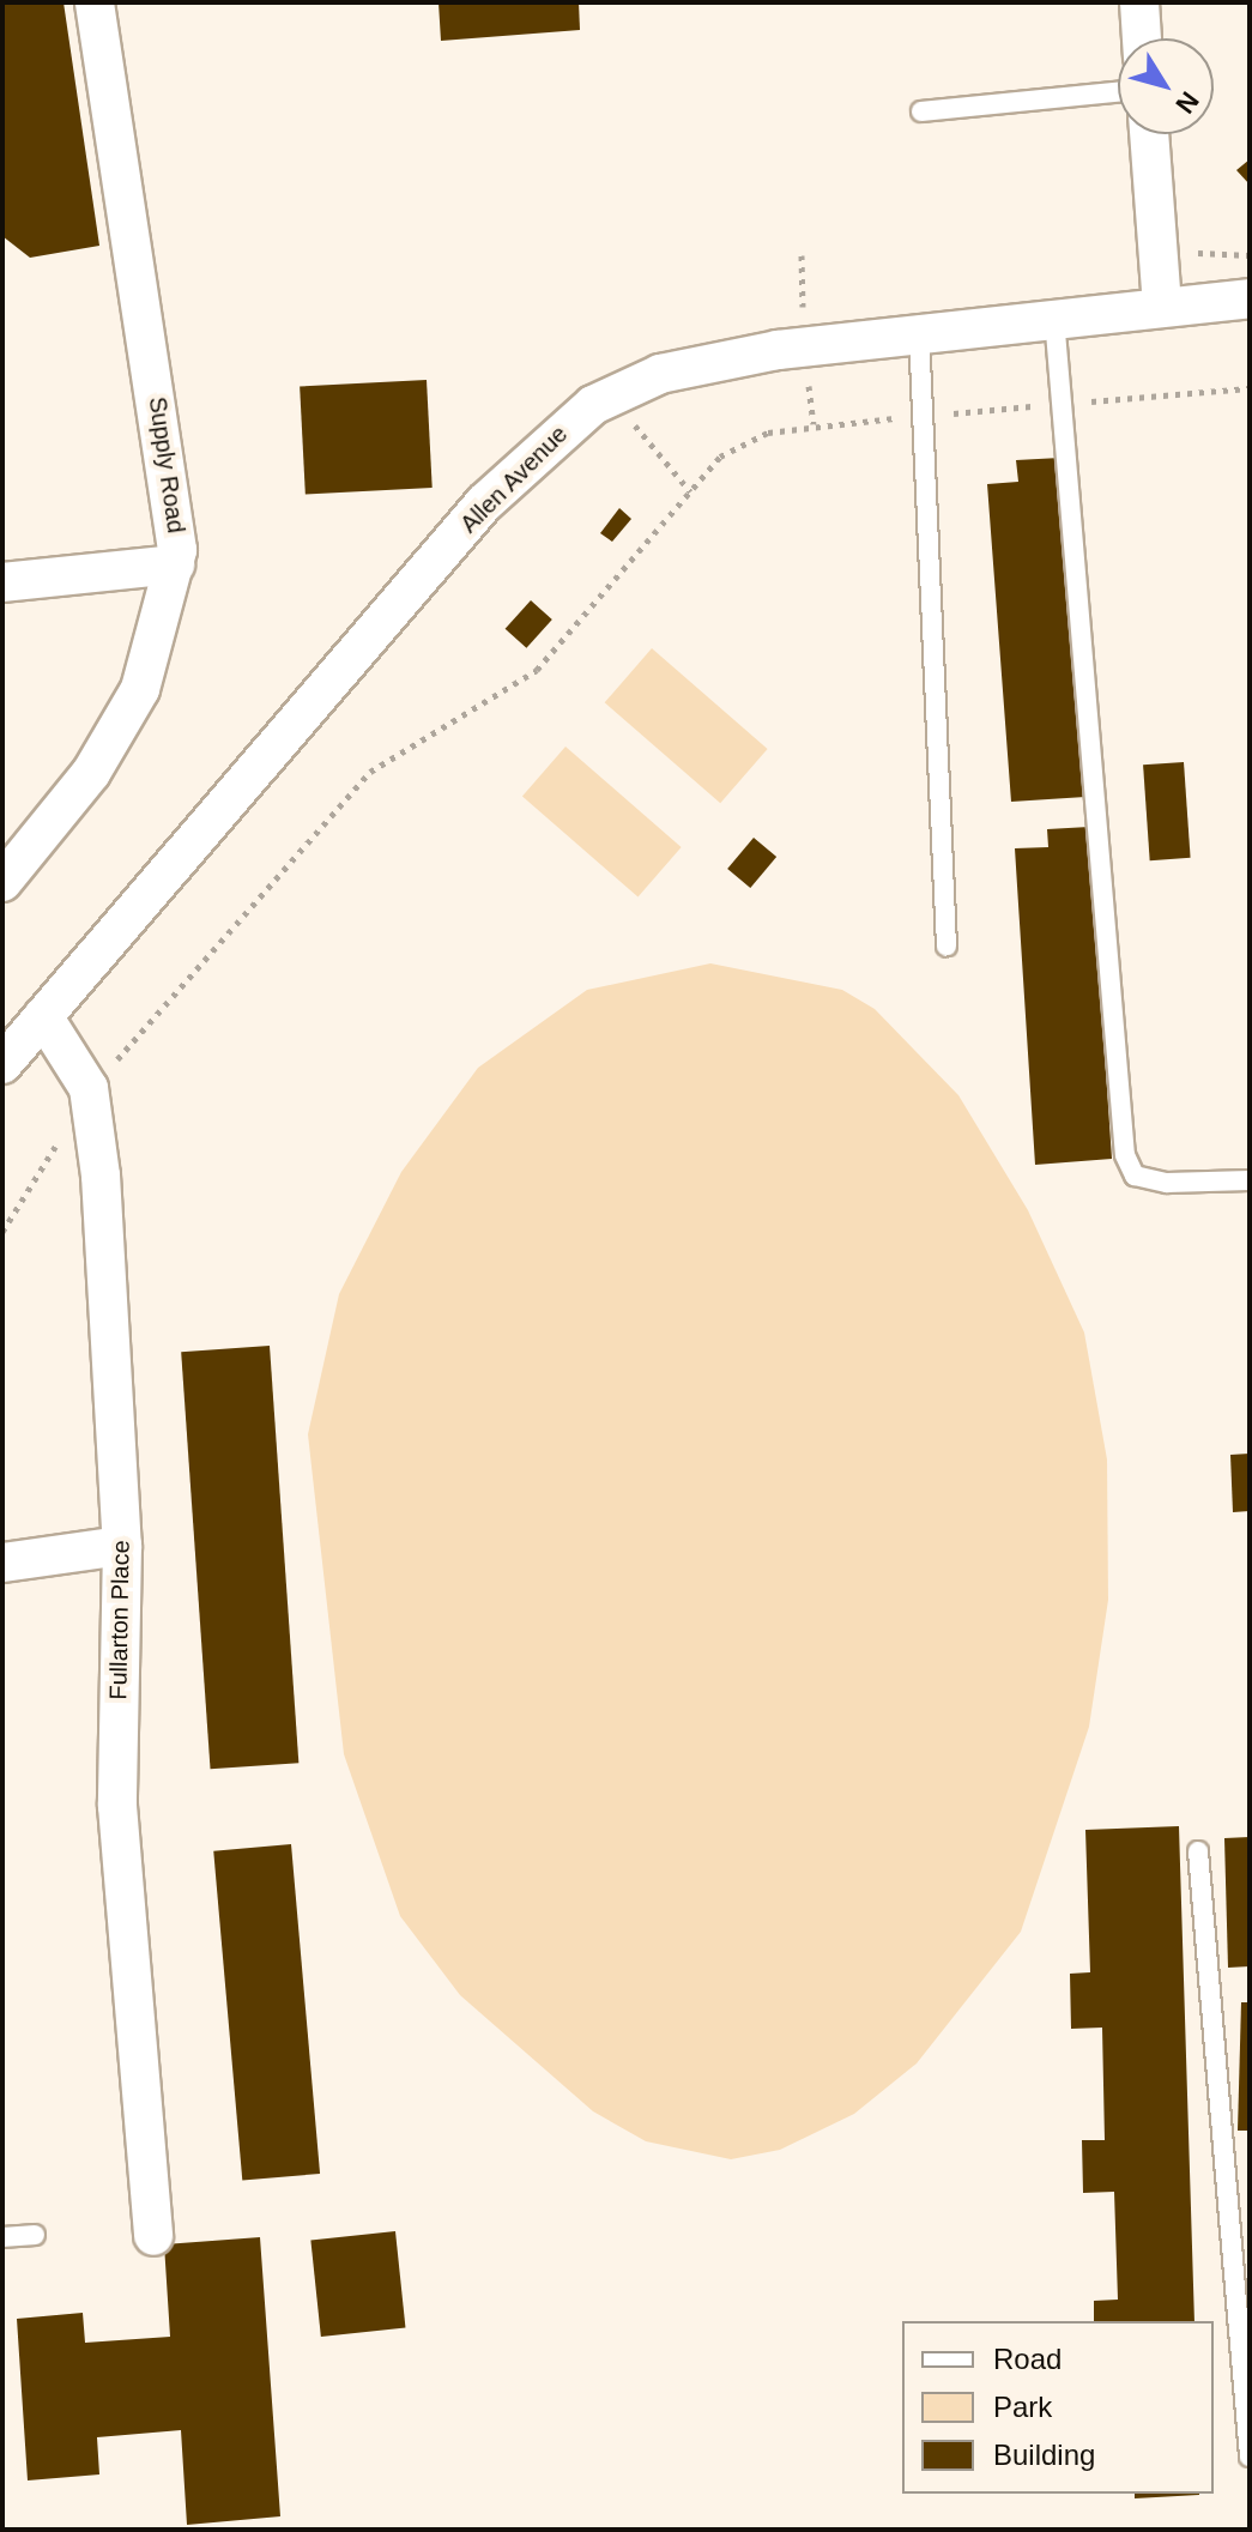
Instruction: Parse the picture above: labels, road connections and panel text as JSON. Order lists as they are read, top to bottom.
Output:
{
  "streets": {
    "street": ["Supply Road", "Allen Avenue", "Fullarton Place"]
  },
  "crossings": [
    ["Allen Avenue", "Fullarton Place"]
  ],
  "legend": ["Road", "Park", "Building"],
  "north": "bottom right"
}
